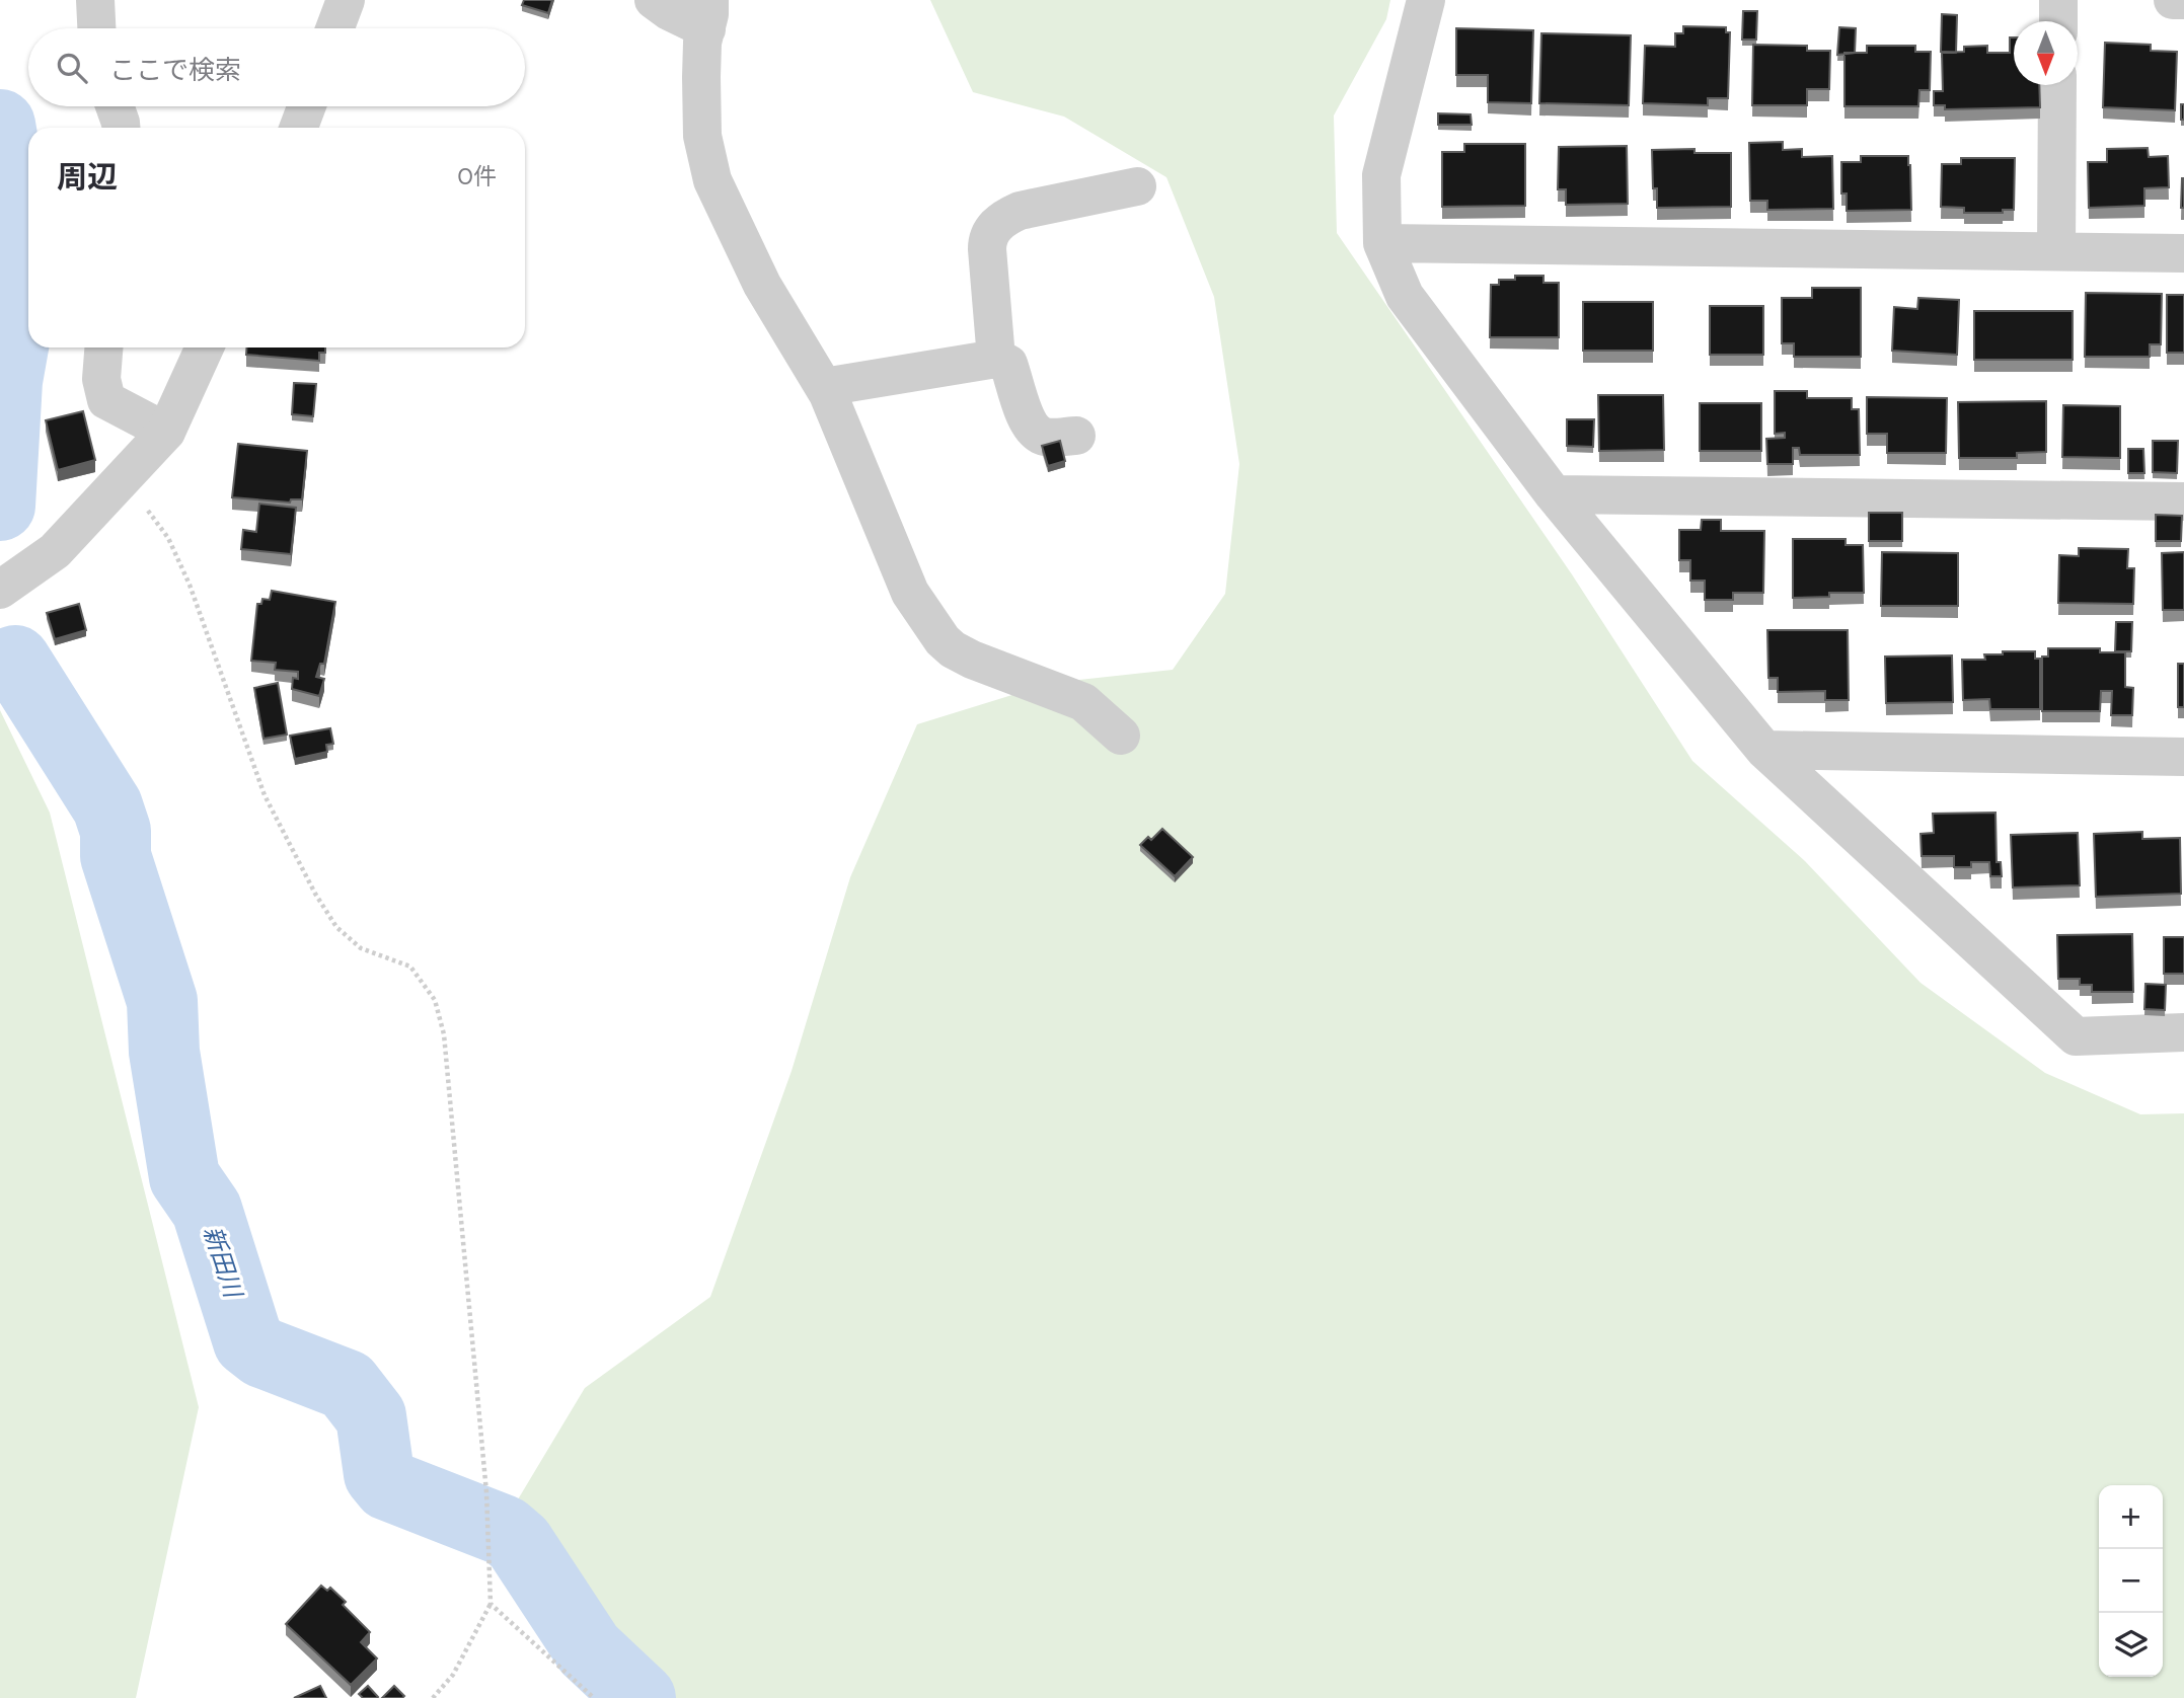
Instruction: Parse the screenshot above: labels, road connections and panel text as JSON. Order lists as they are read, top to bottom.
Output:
{
  "water": ["新田川"],
  "north": "bottom",
  "page": {
    "search": "ここで検索",
    "heading": ["周辺", "0件"],
    "map_buttons": ["+", "−"]
  }
}
